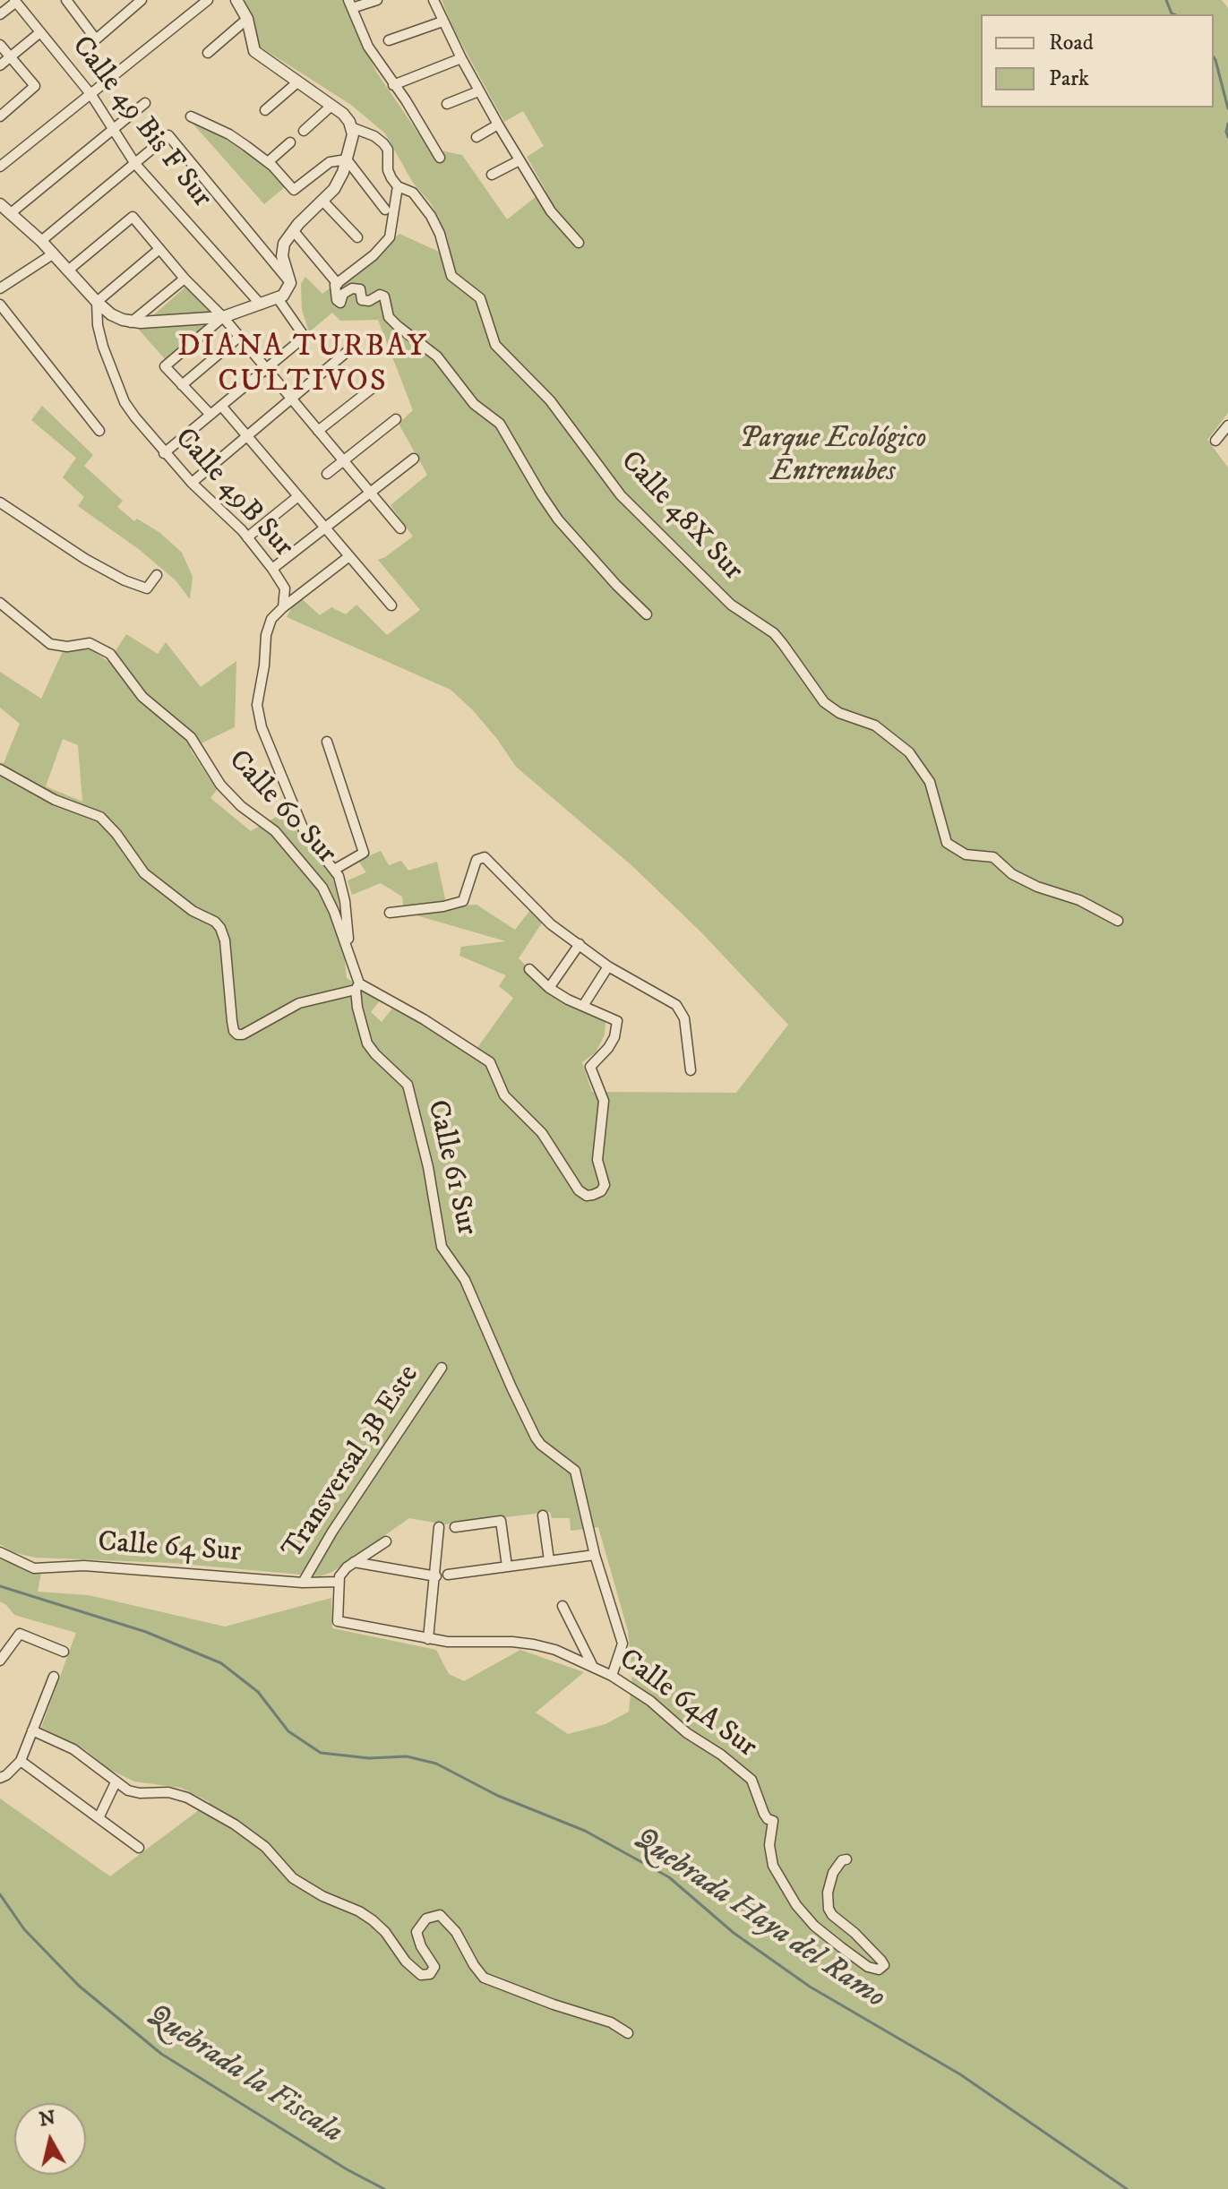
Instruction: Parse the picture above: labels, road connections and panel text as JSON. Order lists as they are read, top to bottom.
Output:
{
  "streets": {
    "street": [
      "Calle 49 Bis F Sur",
      "Calle 49B Sur",
      "Calle 48X Sur",
      "Calle 60 Sur",
      "Calle 61 Sur",
      "Transversal 3B Este",
      "Calle 64 Sur",
      "Calle 64A Sur"
    ]
  },
  "crossings": [
    ["Calle 60 Sur", "Calle 61 Sur"],
    ["Transversal 3B Este", "Calle 64 Sur"],
    ["Calle 64 Sur", "Calle 64A Sur"]
  ],
  "districts": ["DIANA TURBAY CULTIVOS"],
  "water": ["Quebrada Haya del Ramo", "Quebrada la Fiscala"],
  "parks": ["Parque Ecológico Entrenubes"],
  "legend": ["Road", "Park"],
  "north": "top"
}
